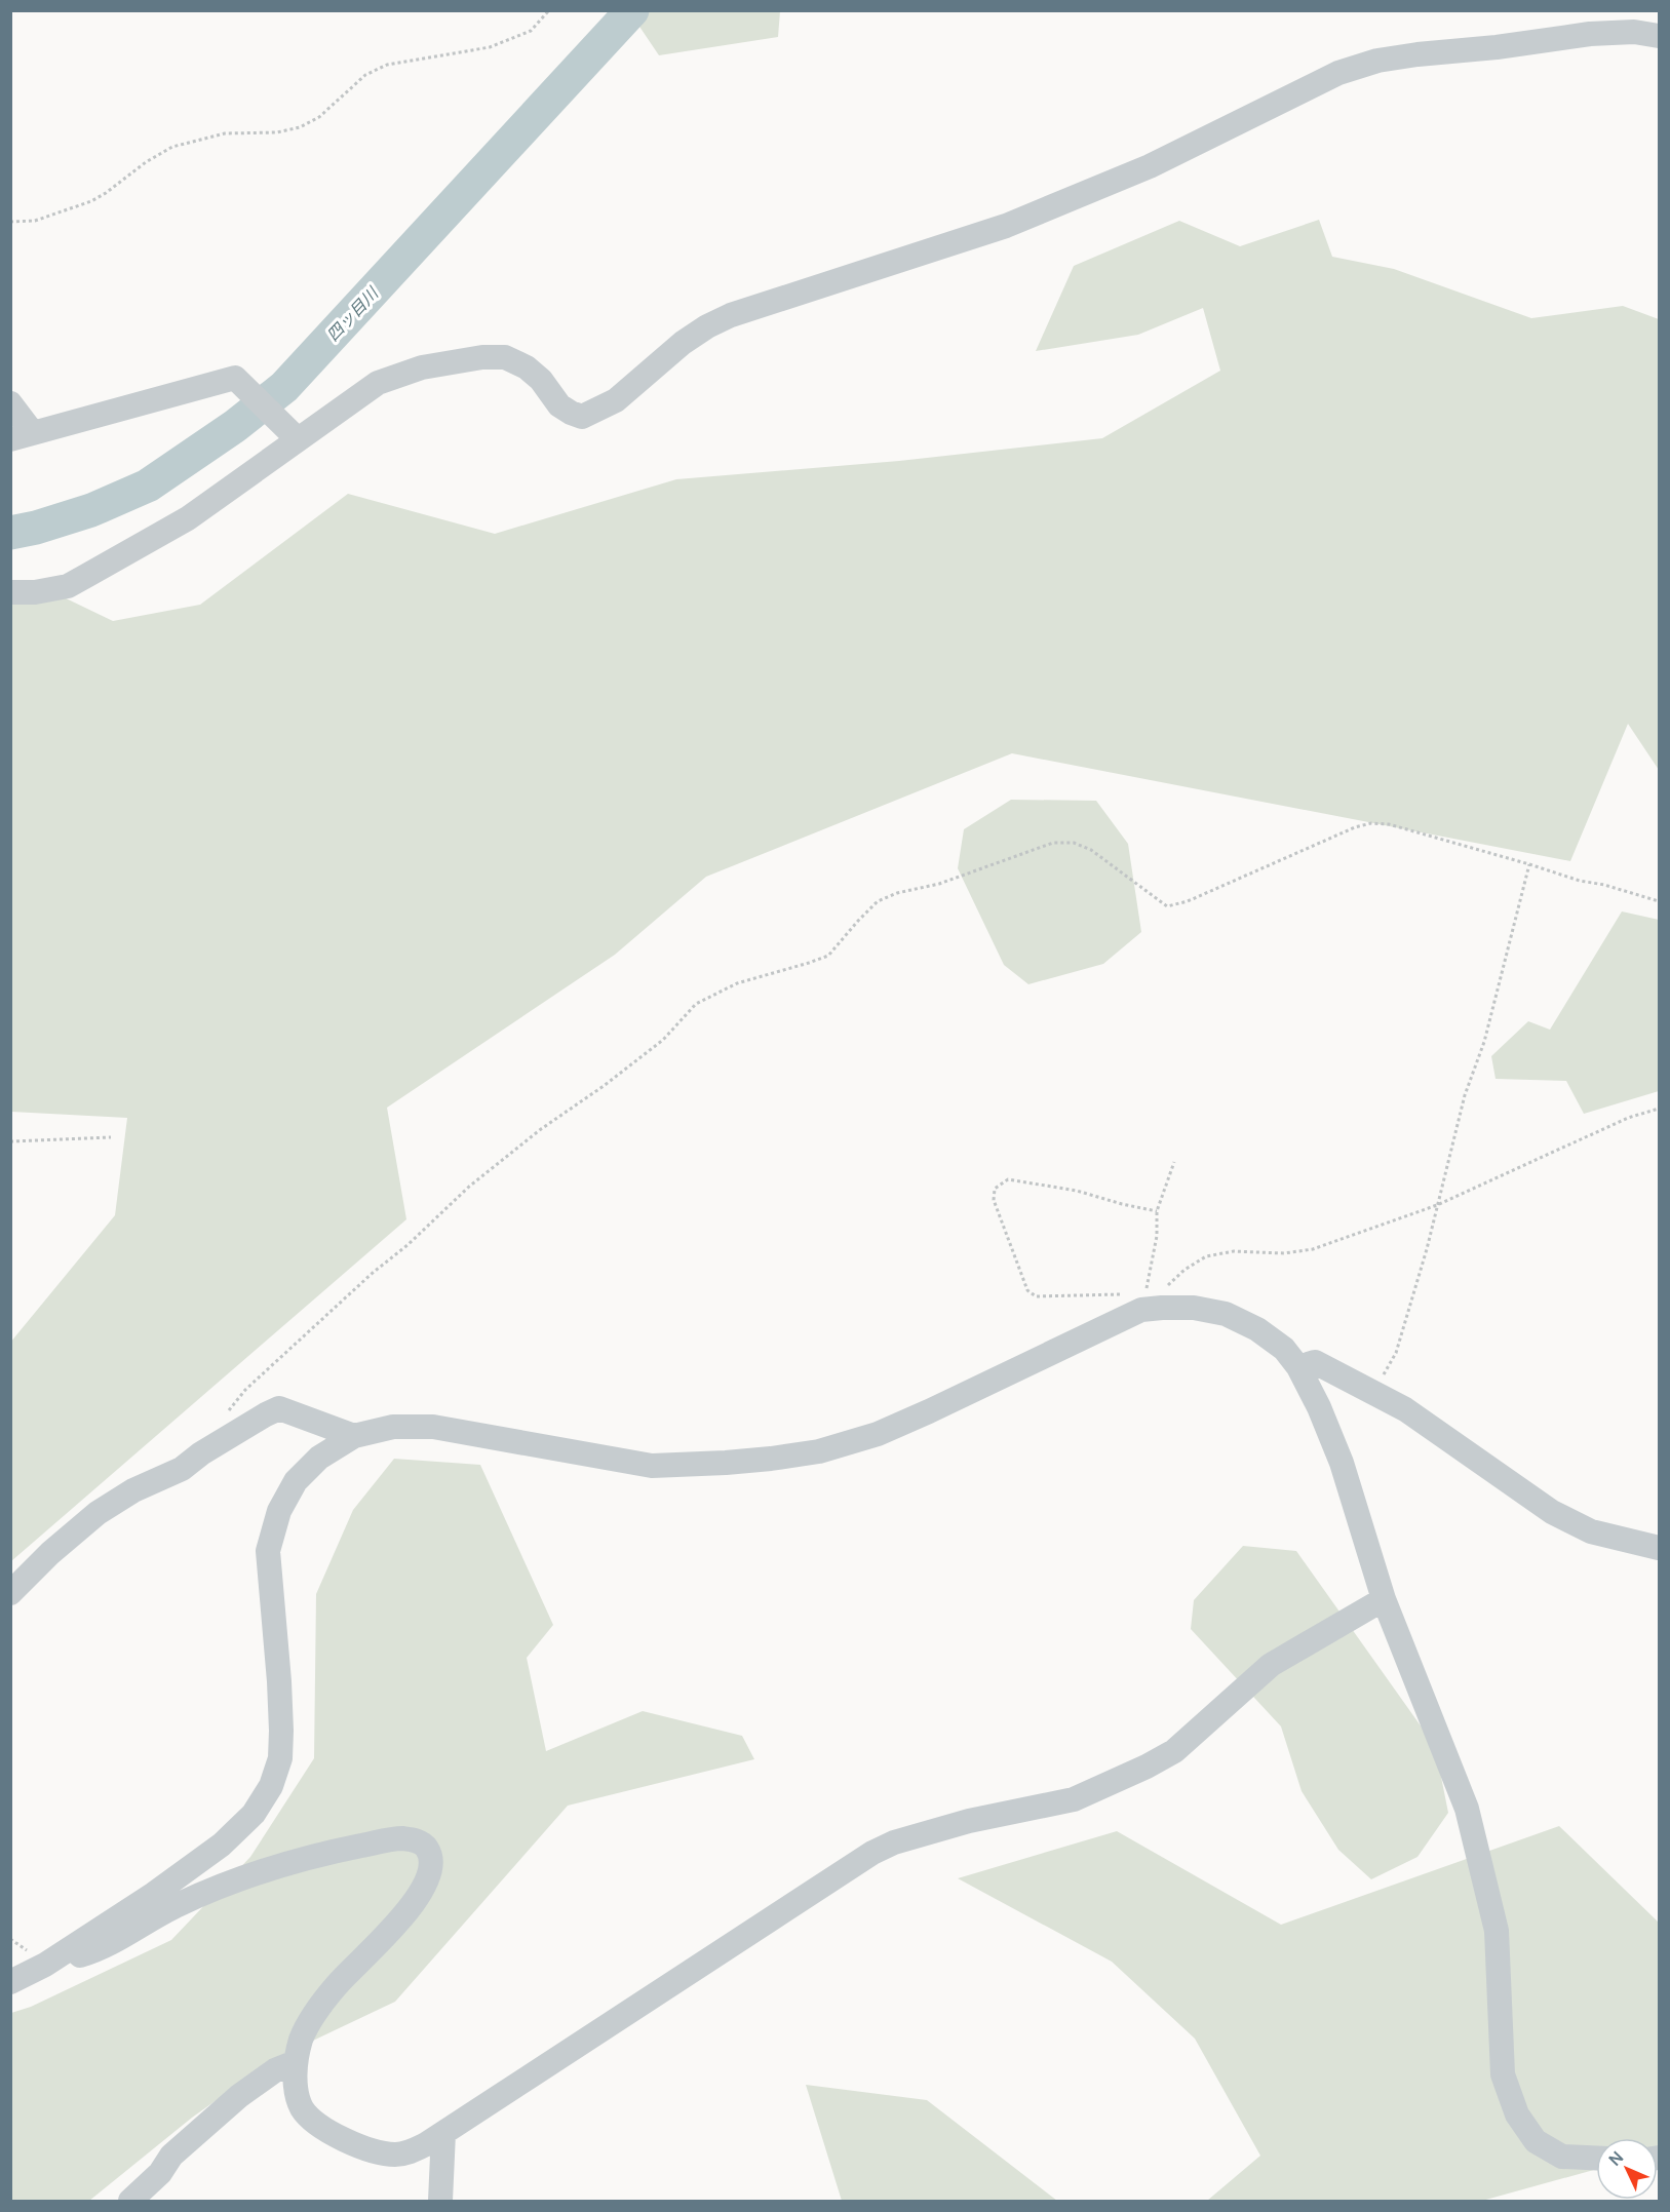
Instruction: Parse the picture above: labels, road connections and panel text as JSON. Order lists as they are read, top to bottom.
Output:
{
  "water": ["四ッ目川"],
  "north": "top left"
}
